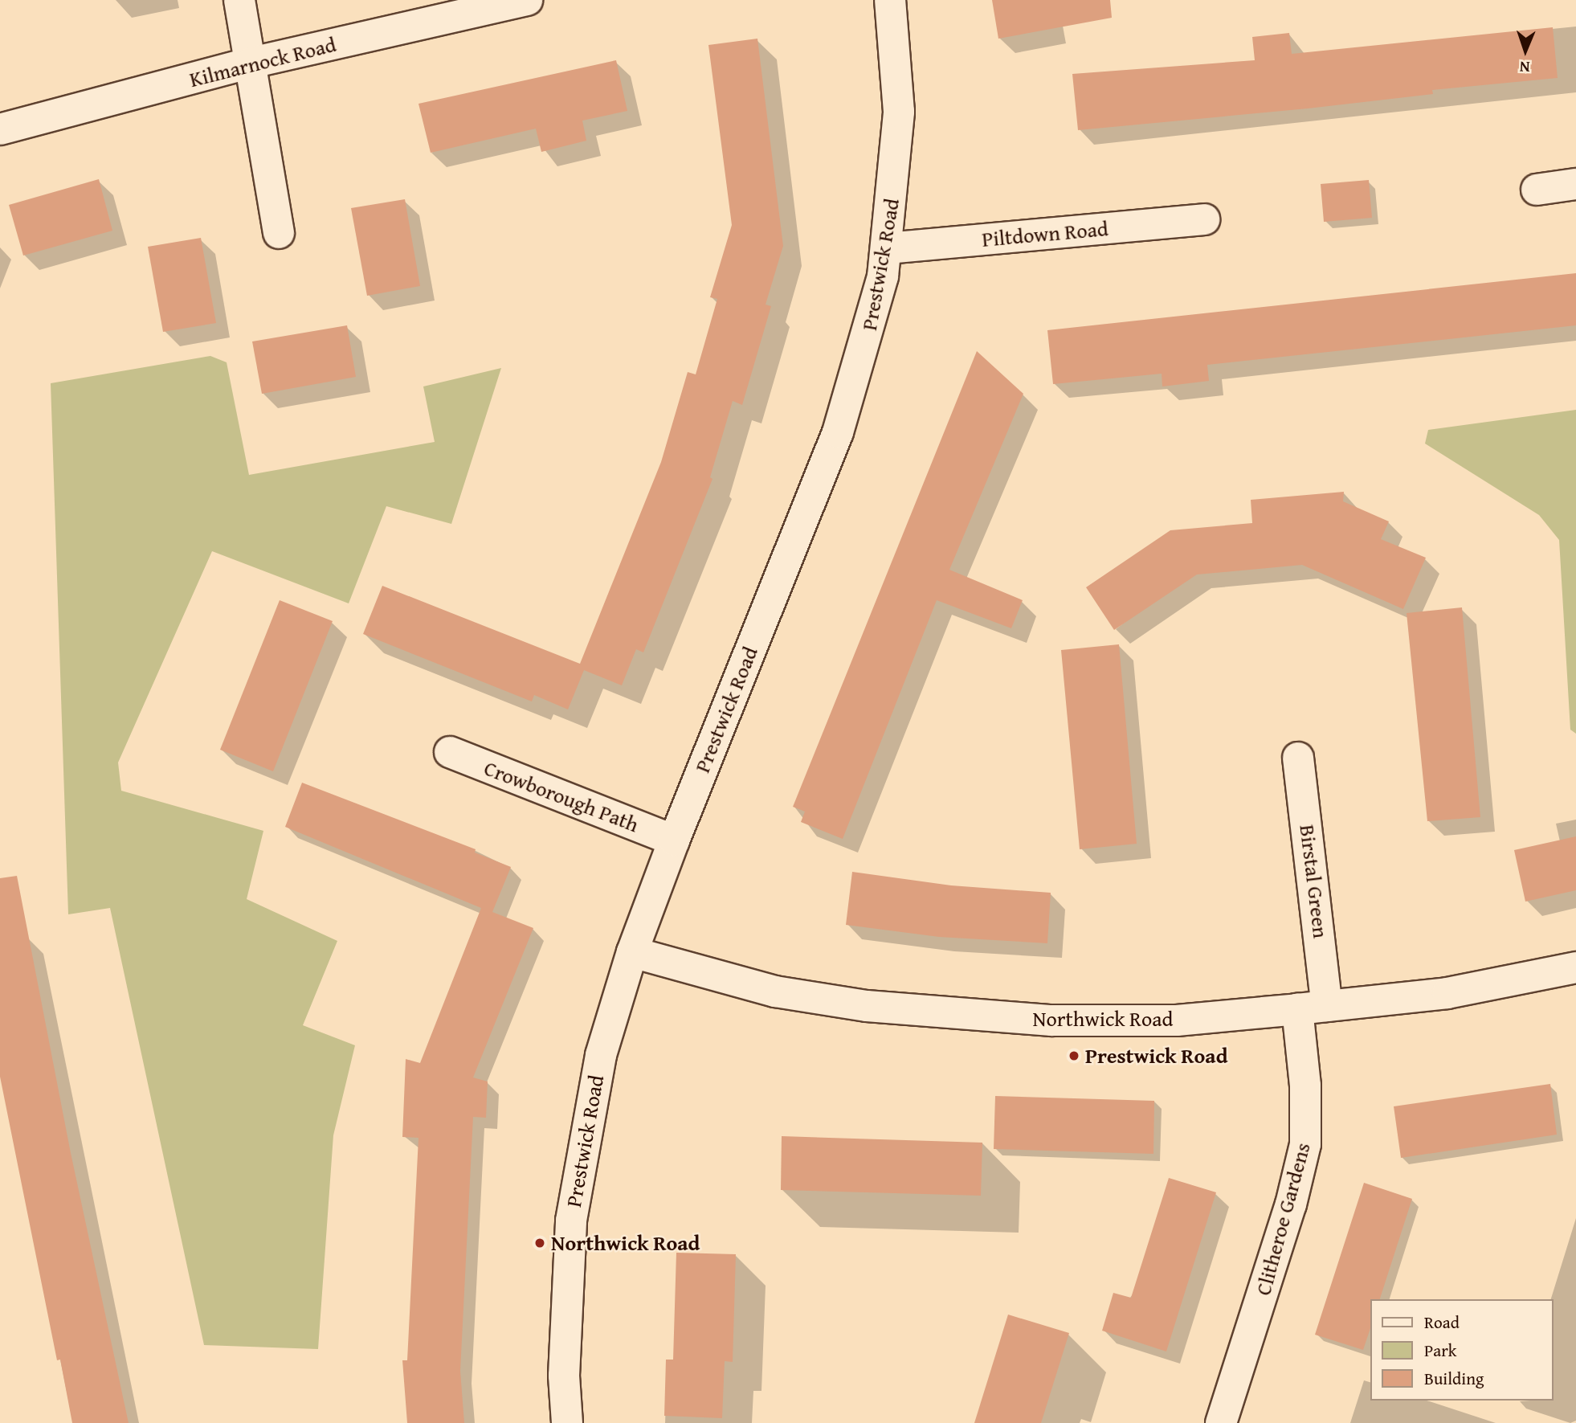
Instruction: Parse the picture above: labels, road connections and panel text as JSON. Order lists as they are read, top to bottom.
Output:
{
  "streets": {
    "street": [
      "Kilmarnock Road",
      "Piltdown Road",
      "Prestwick Road",
      "Crowborough Path",
      "Birstal Green",
      "Northwick Road",
      "Clitheroe Gardens"
    ]
  },
  "crossings": [
    ["Piltdown Road", "Prestwick Road"],
    ["Prestwick Road", "Crowborough Path"],
    ["Prestwick Road", "Northwick Road"],
    ["Birstal Green", "Northwick Road"],
    ["Northwick Road", "Clitheroe Gardens"]
  ],
  "places": ["Prestwick Road", "Northwick Road"],
  "legend": ["Road", "Park", "Building"],
  "north": "bottom"
}
